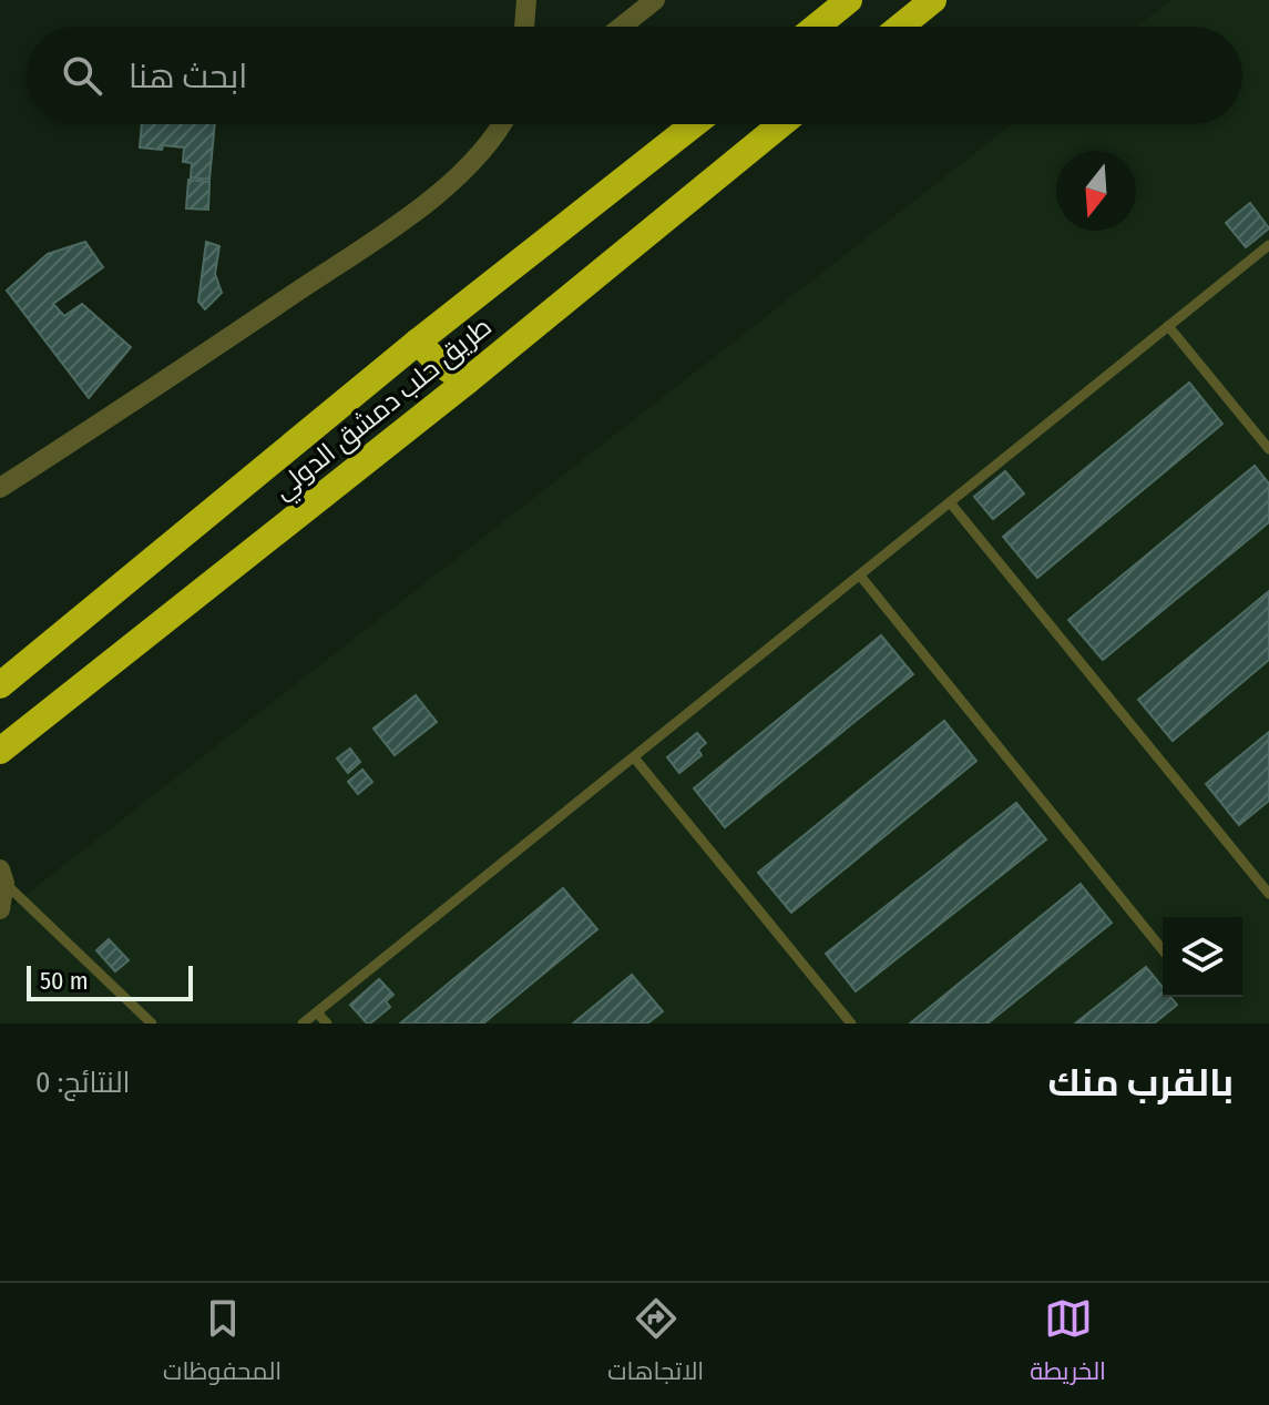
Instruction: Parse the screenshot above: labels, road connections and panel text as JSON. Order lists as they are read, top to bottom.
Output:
{
  "streets": {
    "highway": ["طريق حلب دمشق الدولي"]
  },
  "scale_bar": "50 m",
  "north": "bottom",
  "page": {
    "search": "ابحث هنا",
    "scale": "50 m",
    "heading": ["بالقرب منك", "النتائج: 0"],
    "nav": ["الخريطة", "الاتجاهات", "المحفوظات"]
  }
}
